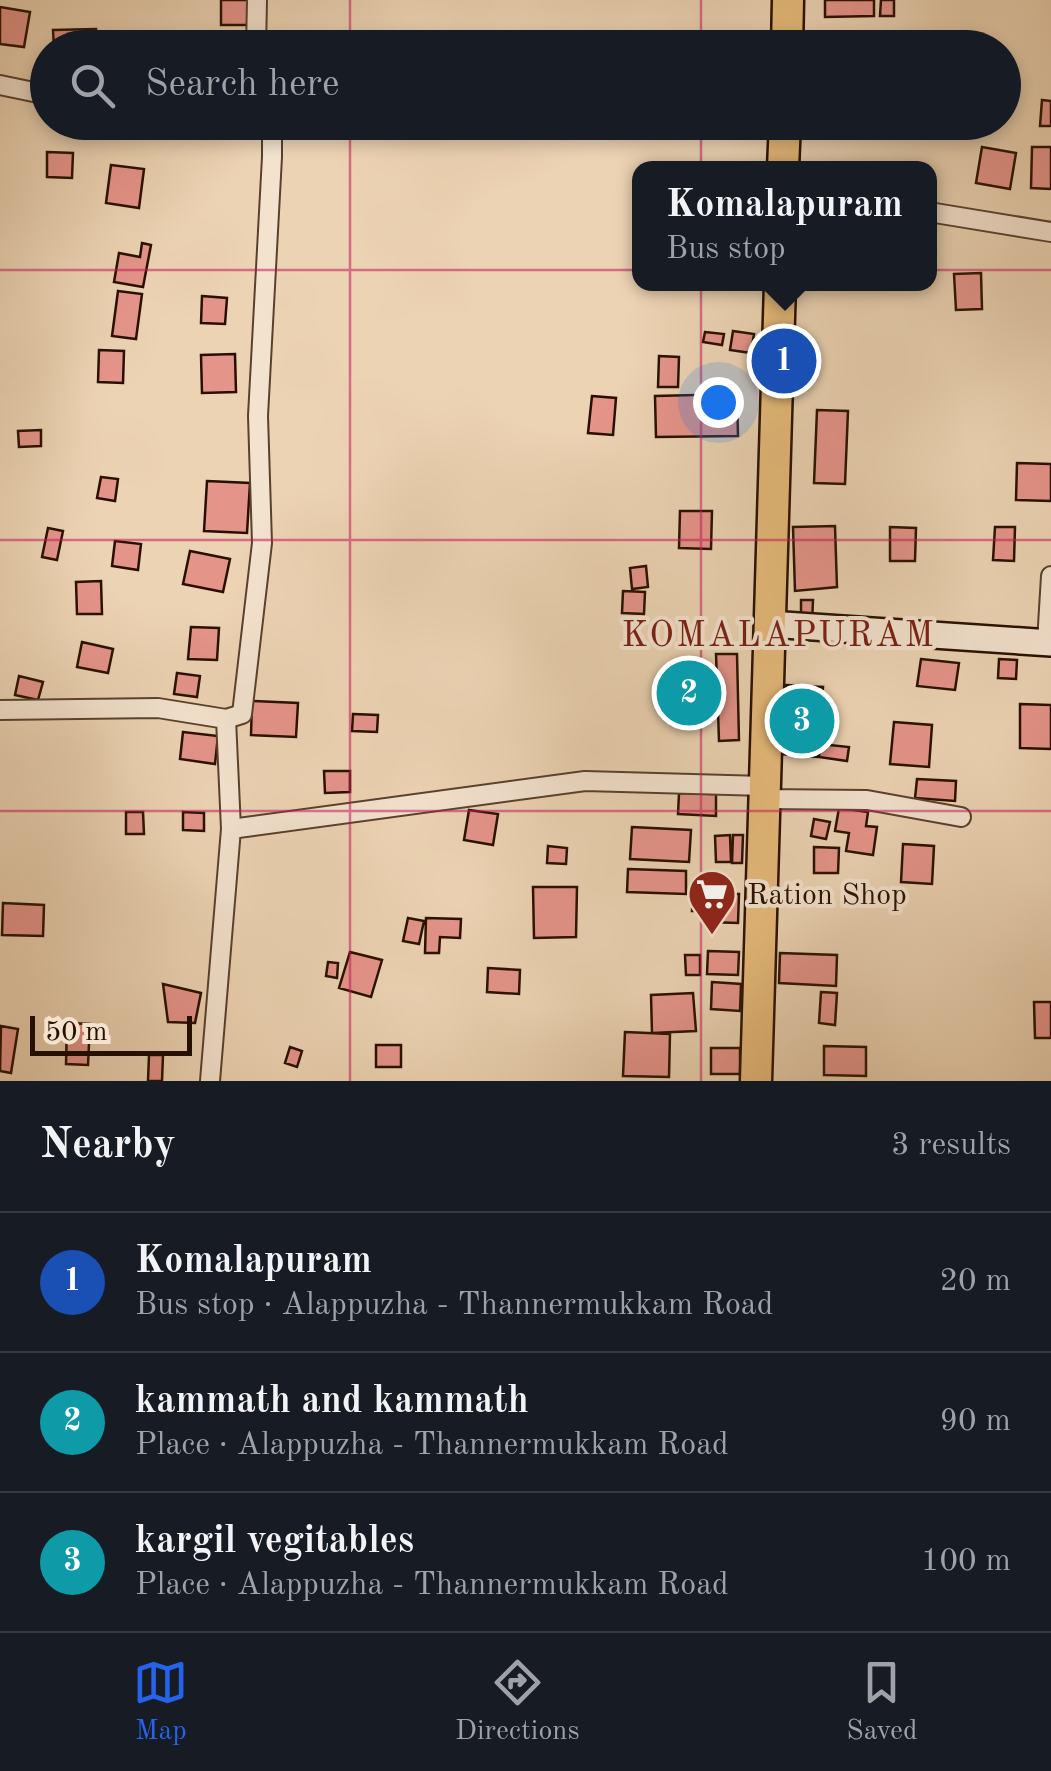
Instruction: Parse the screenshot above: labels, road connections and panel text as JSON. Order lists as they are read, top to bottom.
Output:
{
  "districts": ["KOMALAPURAM"],
  "places": {
    "supermarket": ["Ration Shop"]
  },
  "scale_bar": "50 m",
  "page": {
    "search": "Search here",
    "popup": ["Komalapuram", "Bus stop"],
    "pins": ["1", "2", "3"],
    "scale": "50 m",
    "heading": ["Nearby", "3 results"],
    "list": [
      {
        "mark": "1",
        "name": "Komalapuram",
        "note": "Bus stop · Alappuzha - Thannermukkam Road",
        "value": "20 m"
      },
      {
        "mark": "2",
        "name": "kammath and kammath",
        "note": "Place · Alappuzha - Thannermukkam Road",
        "value": "90 m"
      },
      {
        "mark": "3",
        "name": "kargil vegitables",
        "note": "Place · Alappuzha - Thannermukkam Road",
        "value": "100 m"
      }
    ],
    "nav": ["Map", "Directions", "Saved"]
  }
}
